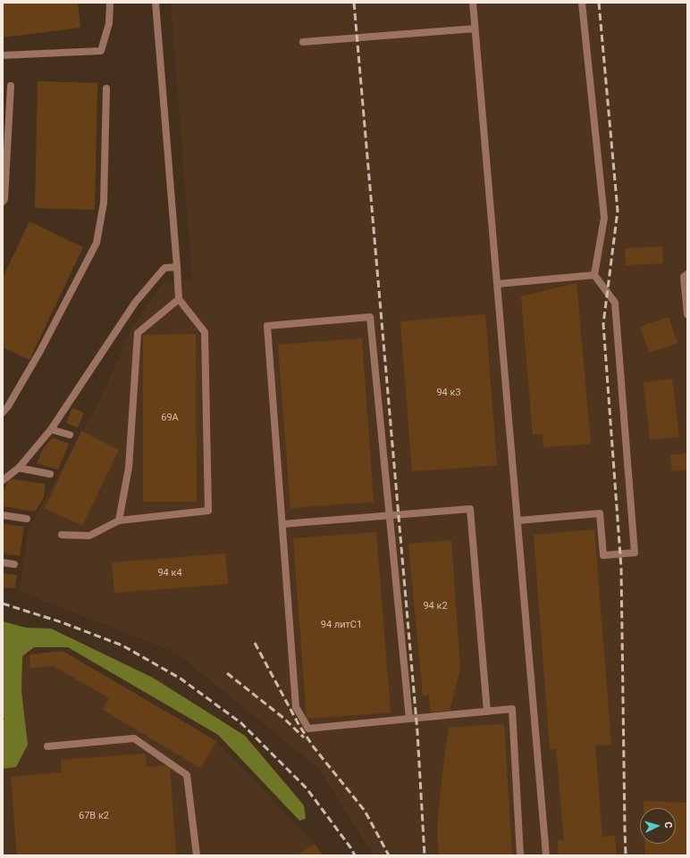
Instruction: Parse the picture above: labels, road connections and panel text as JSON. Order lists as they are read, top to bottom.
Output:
{
  "house_numbers": [
    "94 к3",
    "69А",
    "94 к4",
    "94 к2",
    "94 литС1",
    "67В к2"
  ],
  "north": "right"
}
